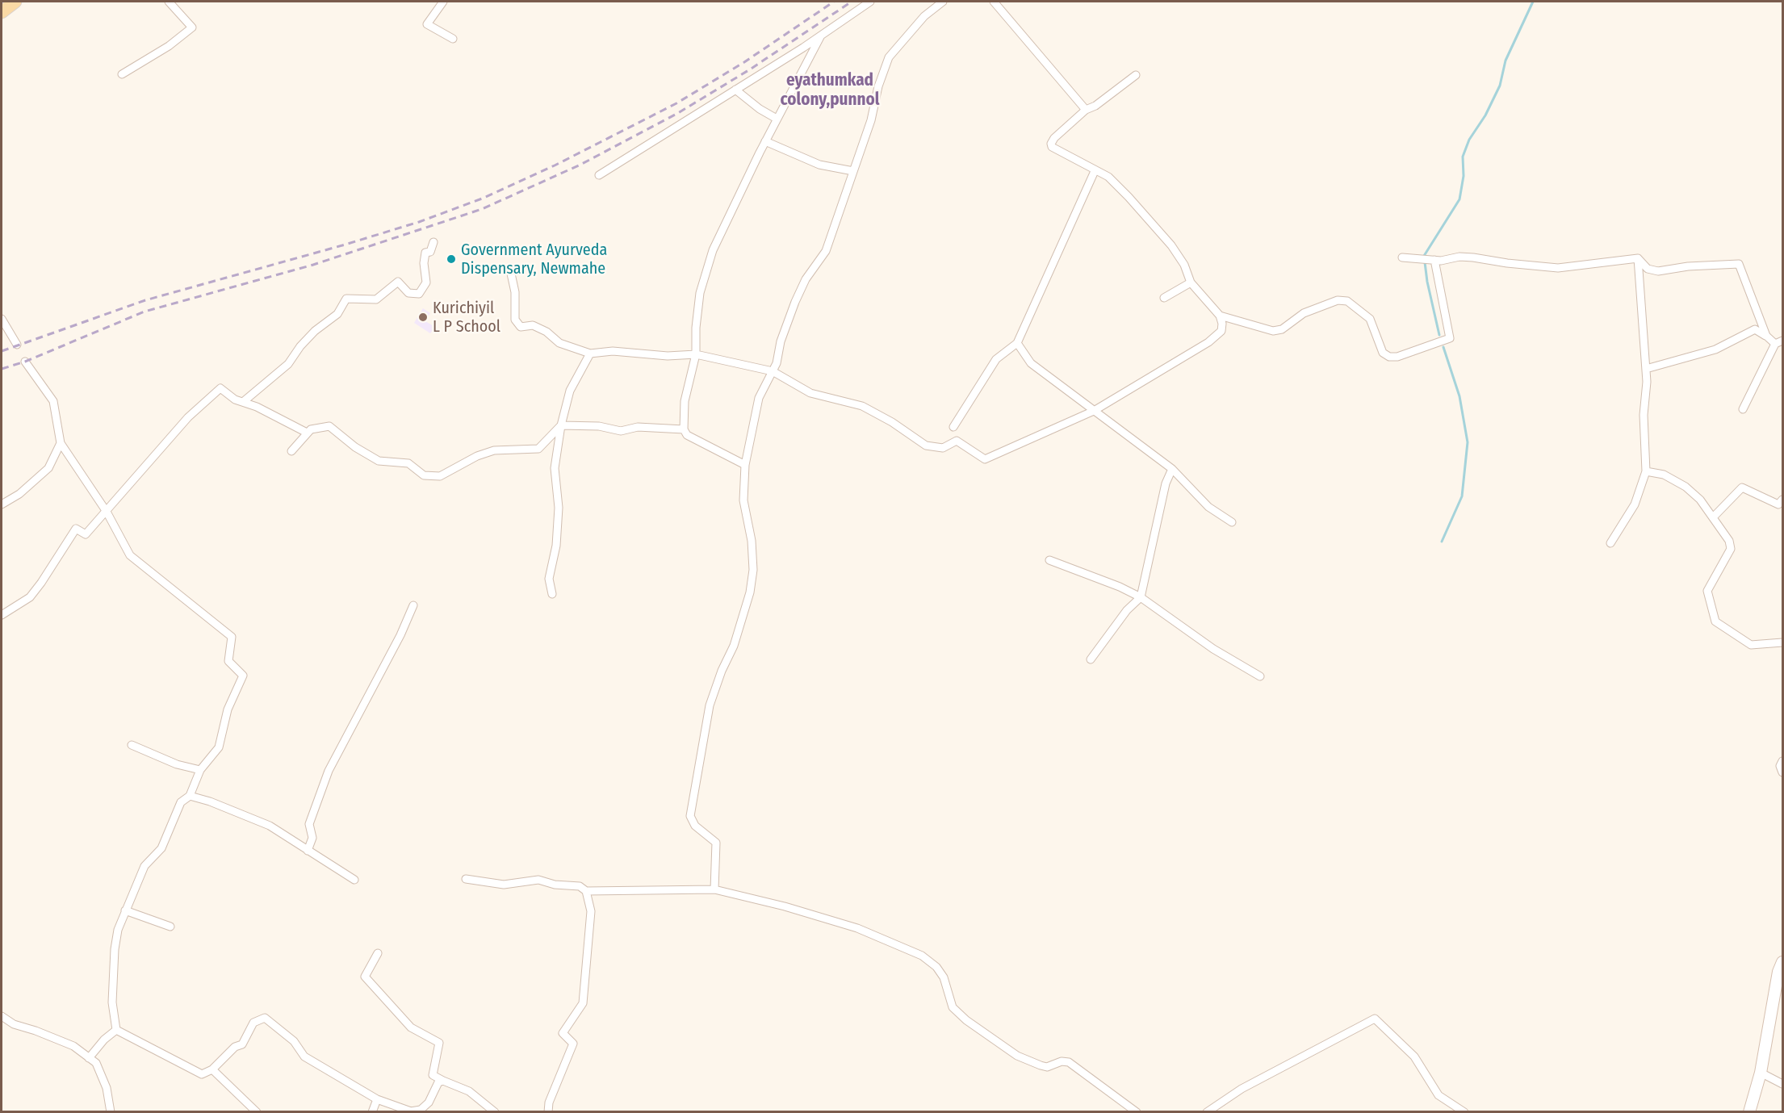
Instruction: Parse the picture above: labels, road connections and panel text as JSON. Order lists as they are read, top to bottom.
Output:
{
  "districts": ["eyathumkad colony,punnol"],
  "places": ["Government Ayurveda Dispensary, Newmahe", "Kurichiyil L P School"]
}
